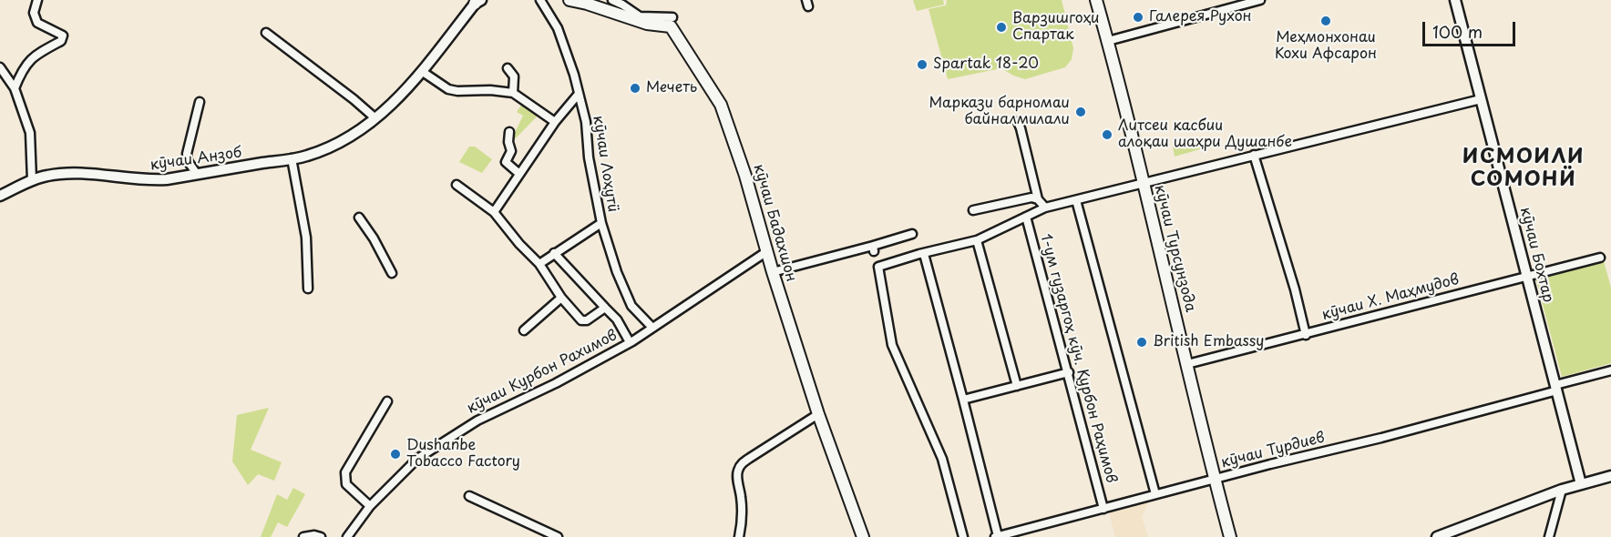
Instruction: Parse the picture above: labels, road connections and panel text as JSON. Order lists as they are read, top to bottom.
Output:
{
  "streets": {
    "main road": ["кӯчаи Бадахшон", "кӯчаи Турсунзода"],
    "street": [
      "кӯчаи Анзоб",
      "кӯчаи Лоҳутӣ",
      "кӯчаи Бохтар",
      "кӯчаи Х. Маҳмудов",
      "1-ум гузаргоҳ кӯч. Қурбон Раҳимов",
      "кӯчаи Курбон Рахимов",
      "кӯчаи Турдиев"
    ]
  },
  "crossings": [
    ["кӯчаи Лоҳутӣ", "кӯчаи Курбон Рахимов"],
    ["кӯчаи Бадахшон", "кӯчаи Курбон Рахимов"],
    ["кӯчаи Турсунзода", "кӯчаи Х. Маҳмудов"],
    ["кӯчаи Турсунзода", "кӯчаи Турдиев"],
    ["кӯчаи Бохтар", "кӯчаи Х. Маҳмудов"],
    ["кӯчаи Бохтар", "кӯчаи Турдиев"],
    ["1-ум гузаргоҳ кӯч. Қурбон Раҳимов", "кӯчаи Турдиев"]
  ],
  "districts": ["ИСМОИЛИ СОМОНӢ"],
  "places": [
    "Галерея Рухон",
    "Меҳмонхонаи Кохи Афсарон",
    "Варзишгоҳи Спартак",
    "Spartak 18-20",
    "Мечеть",
    "Маркази барномаи байналмилали",
    "Литсеи касбии алоқаи шаҳри Душанбе",
    "British Embassy",
    "Dushanbe Tobacco Factory"
  ],
  "scale_bar": "100 m"
}
